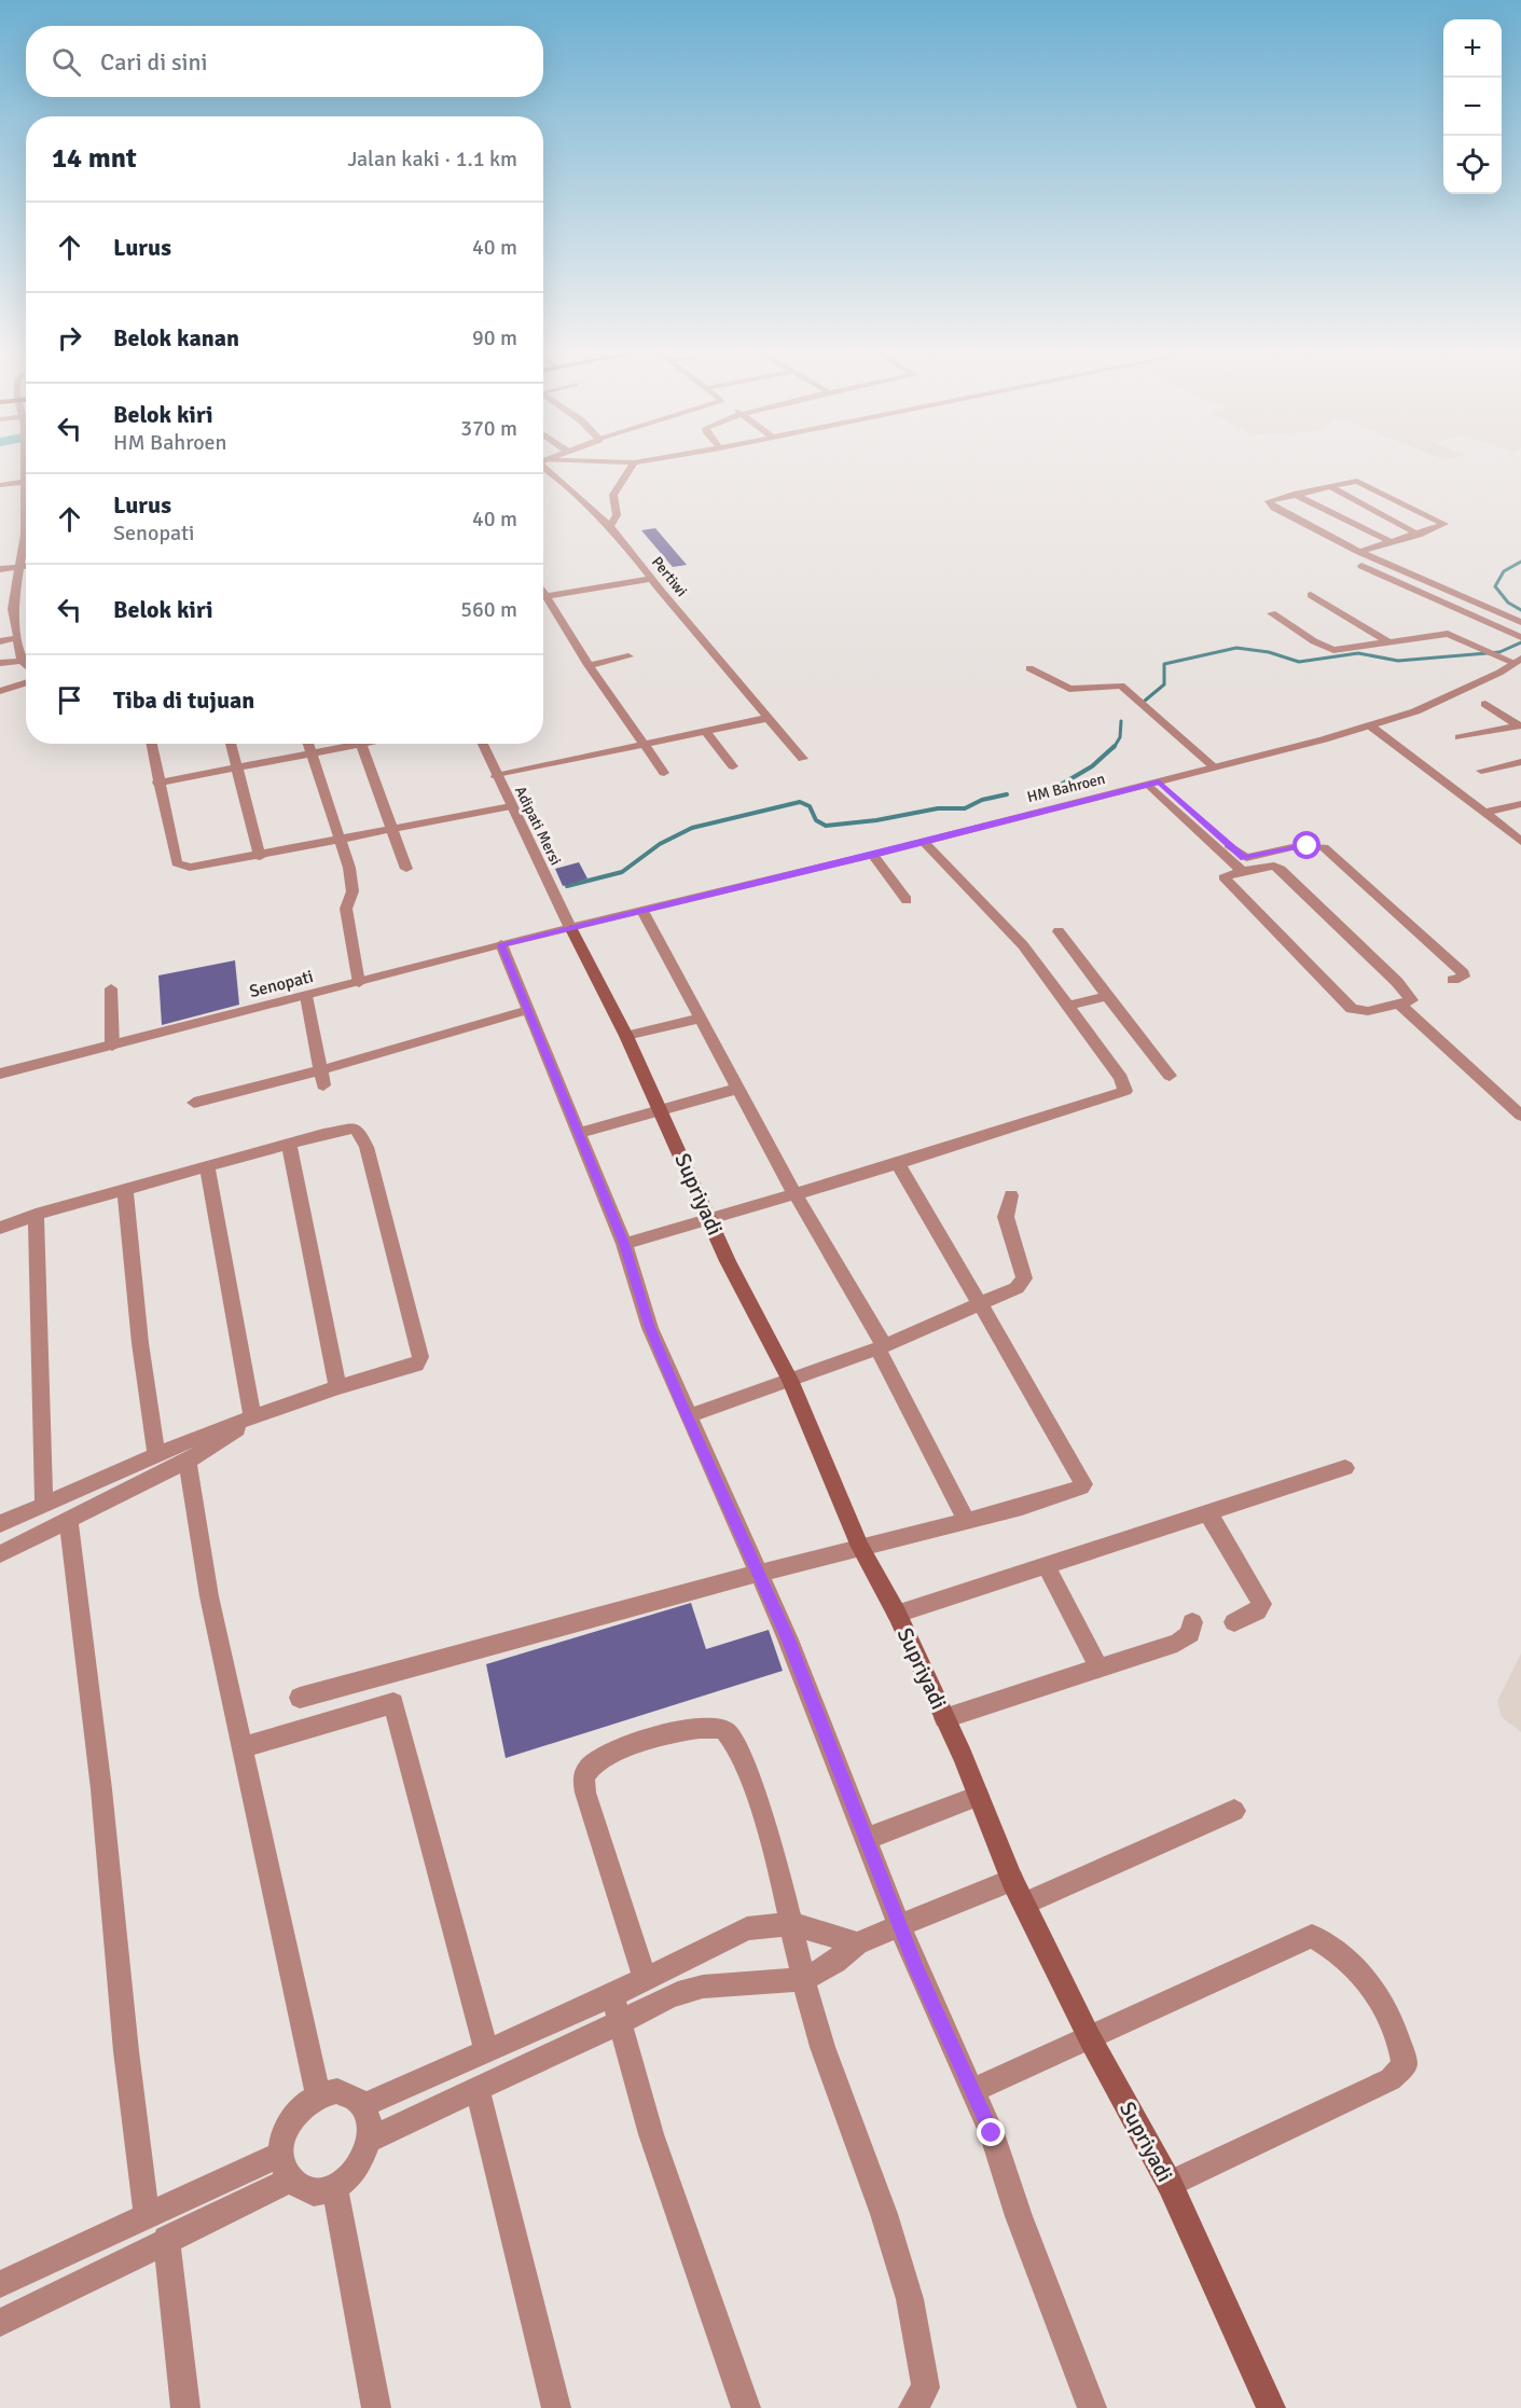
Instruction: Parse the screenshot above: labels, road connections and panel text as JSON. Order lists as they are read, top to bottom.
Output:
{
  "streets": {
    "main road": ["Supriyadi"],
    "street": [
      "Pertiwi",
      "HM Bahroen",
      "Adipati Mersi",
      "Senopati"
    ]
  },
  "crossings": [
    ["HM Bahroen", "Adipati Mersi"],
    ["HM Bahroen", "Senopati"],
    ["HM Bahroen", "Supriyadi"],
    ["Adipati Mersi", "Senopati"],
    ["Adipati Mersi", "Supriyadi"],
    ["Senopati", "Supriyadi"]
  ],
  "page": {
    "map_buttons": ["+", "−"],
    "search": "Cari di sini",
    "heading": ["14 mnt", "Jalan kaki · 1.1 km"],
    "list": [
      ["Lurus", "40 m"],
      ["Belok kanan", "90 m"],
      ["Belok kiri", "HM Bahroen", "370 m"],
      ["Lurus", "Senopati", "40 m"],
      ["Belok kiri", "560 m"],
      "Tiba di tujuan"
    ]
  }
}
